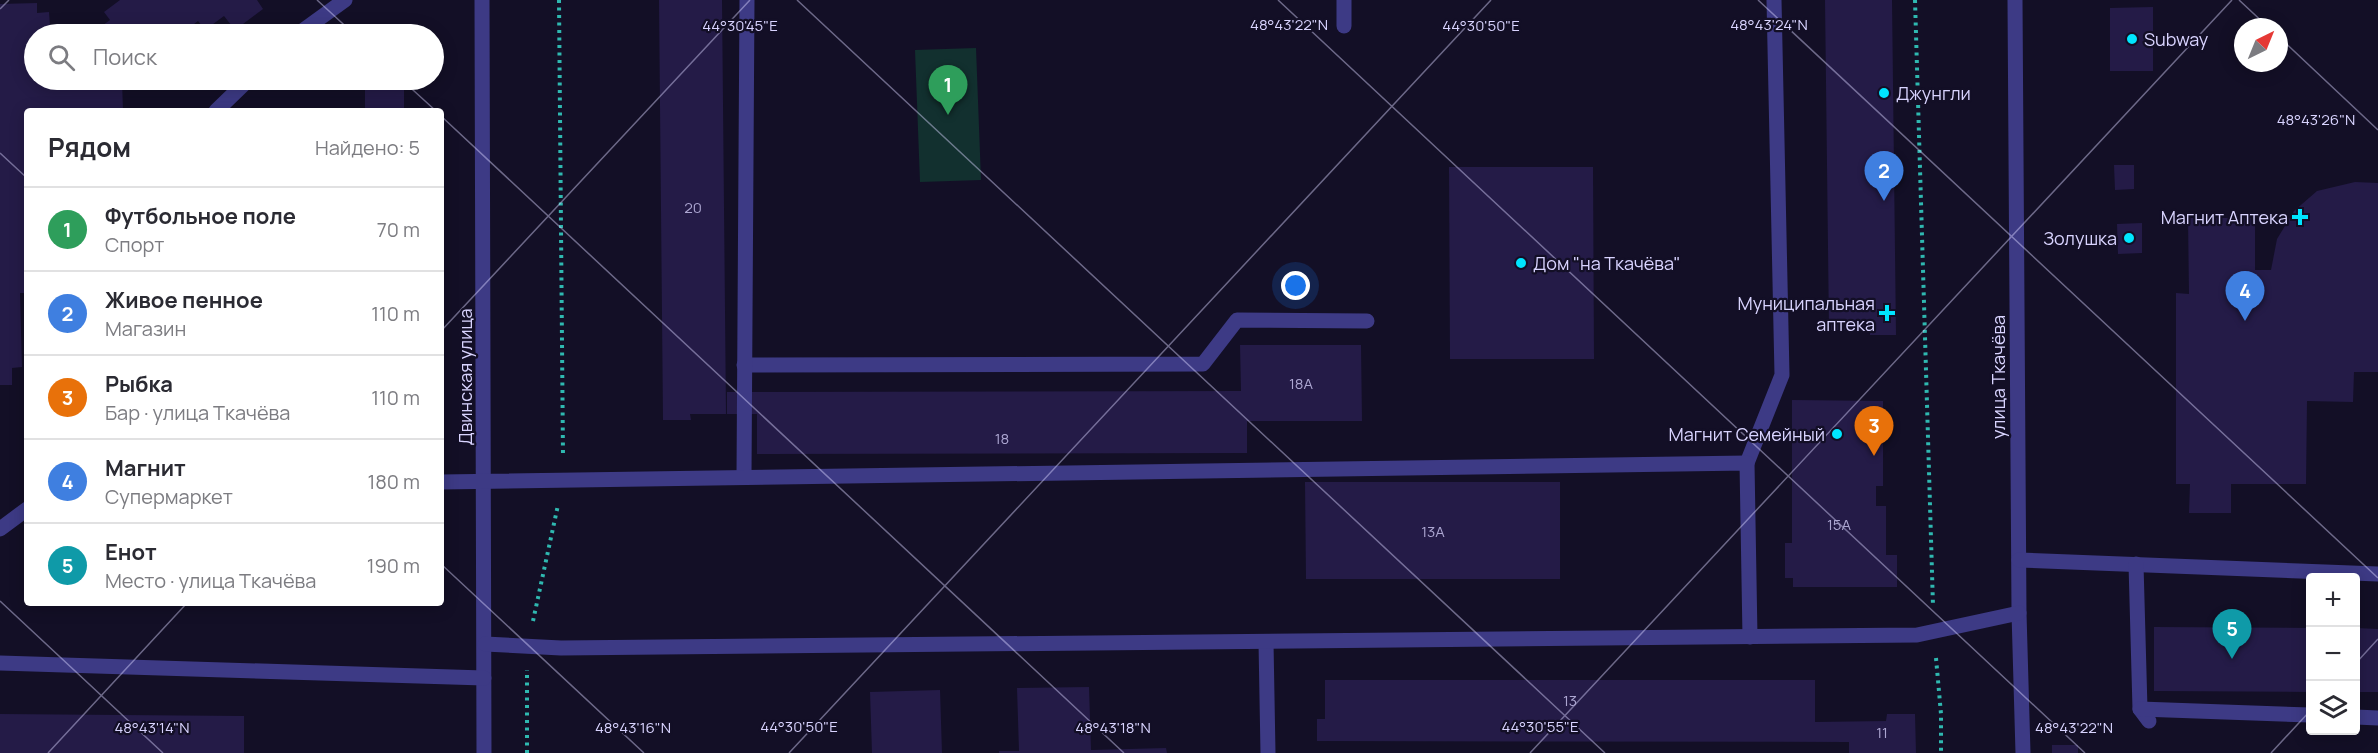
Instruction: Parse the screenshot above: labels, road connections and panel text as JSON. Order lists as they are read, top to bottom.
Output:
{
  "streets": {
    "street": ["Двинская улица", "улица Ткачёва"]
  },
  "places": {
    "other": [
      "Subway",
      "Джунгли",
      "Золушка",
      "Дом \"на Ткачёва\"",
      "Магнит Семейный"
    ],
    "health": ["Магнит Аптека", "Муниципальная аптека"]
  },
  "house_numbers": [
    "20",
    "18А",
    "18",
    "15А",
    "13А",
    "13",
    "11"
  ],
  "north": "top right",
  "page": {
    "search": "Поиск",
    "pins": [
      "1",
      "2",
      "4",
      "3",
      "5"
    ],
    "heading": ["Рядом", "Найдено: 5"],
    "list": [
      {
        "mark": "1",
        "name": "Футбольное поле",
        "note": "Спорт",
        "value": "70 m"
      },
      {
        "mark": "2",
        "name": "Живое пенное",
        "note": "Магазин",
        "value": "110 m"
      },
      {
        "mark": "3",
        "name": "Рыбка",
        "note": "Бар · улица Ткачёва",
        "value": "110 m"
      },
      {
        "mark": "4",
        "name": "Магнит",
        "note": "Супермаркет",
        "value": "180 m"
      },
      {
        "mark": "5",
        "name": "Енот",
        "note": "Место · улица Ткачёва",
        "value": "190 m"
      }
    ],
    "map_buttons": ["+", "−"]
  },
  "coordinates": [
    "48°43'22\"N",
    "48°43'24\"N",
    "44°30'50\"E",
    "44°30'45\"E",
    "48°43'26\"N",
    "44°30'55\"E",
    "48°43'14\"N",
    "48°43'16\"N",
    "48°43'18\"N"
  ]
}
